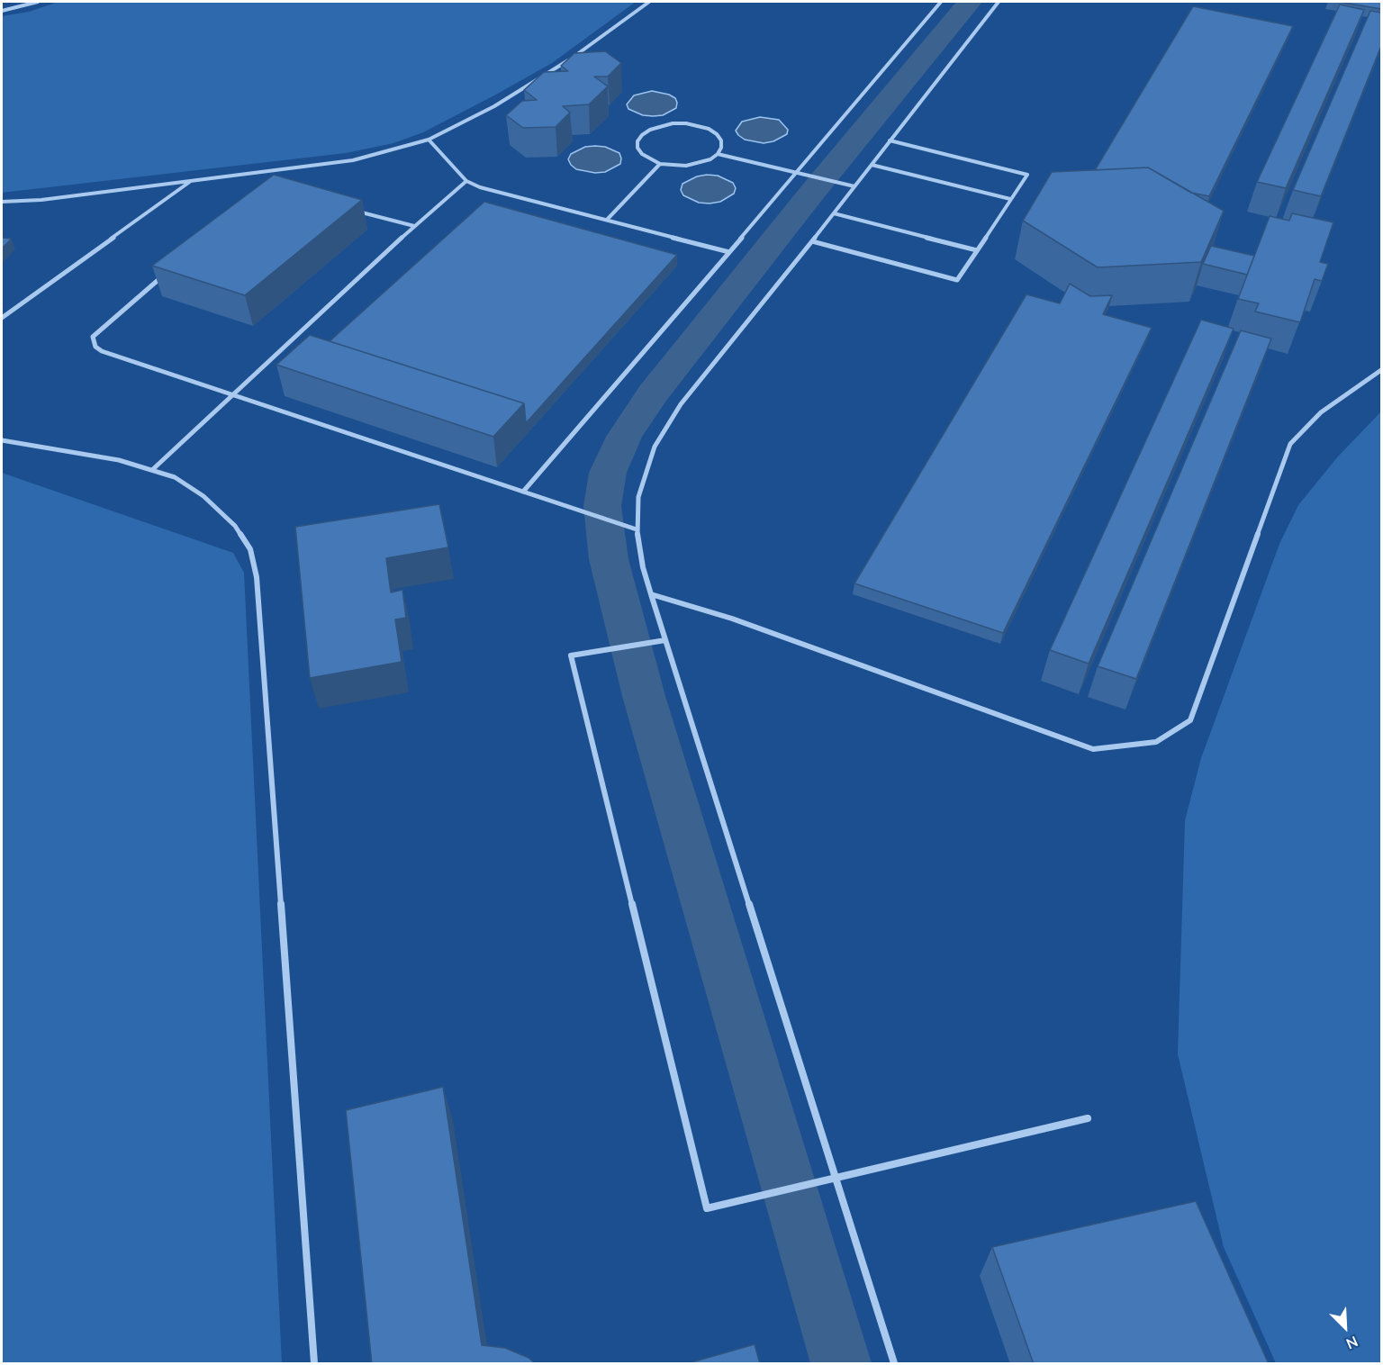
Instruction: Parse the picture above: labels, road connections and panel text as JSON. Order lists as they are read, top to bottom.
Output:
{
  "north": "bottom right"
}
